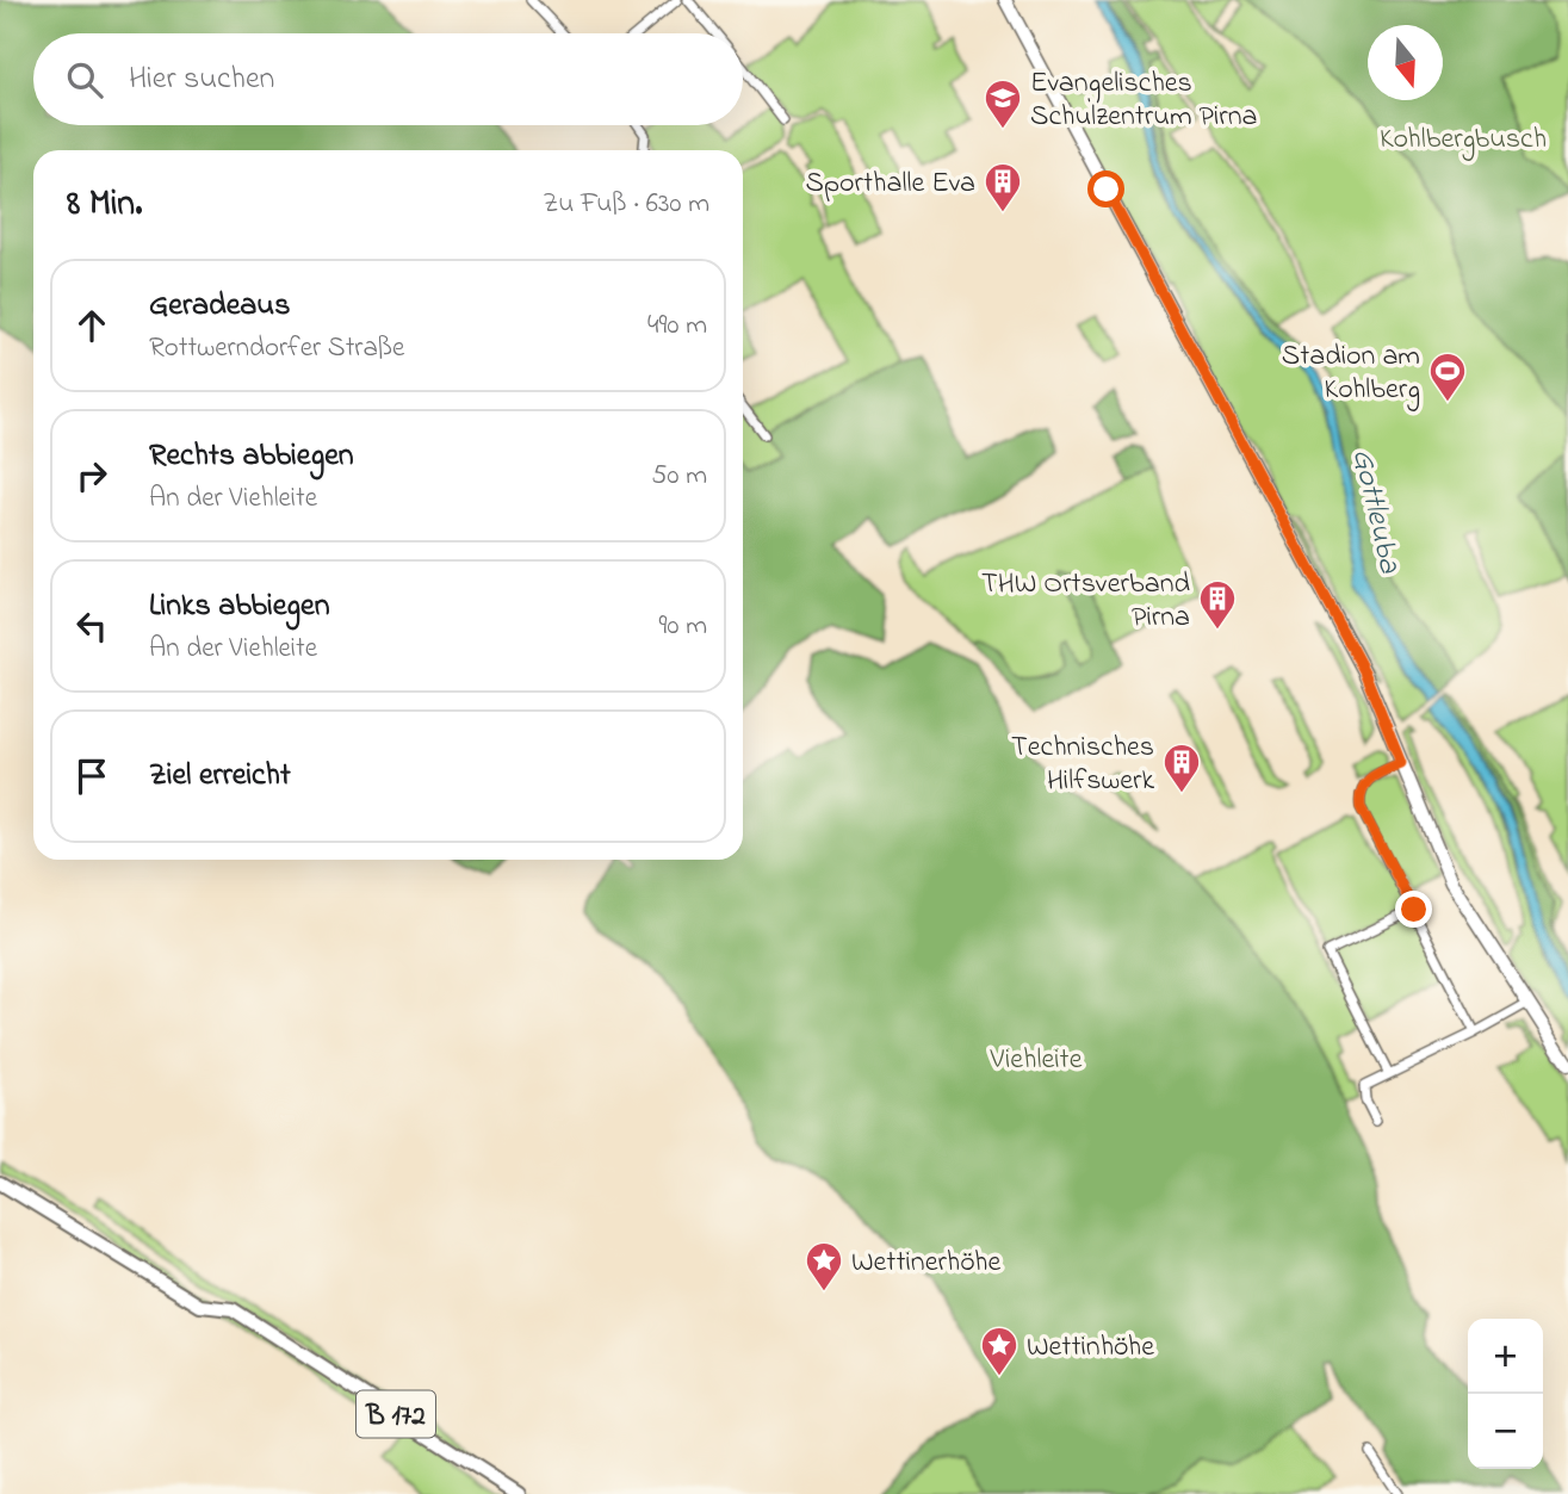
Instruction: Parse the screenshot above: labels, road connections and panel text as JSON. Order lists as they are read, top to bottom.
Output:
{
  "streets": {
    "main road": ["B 172"]
  },
  "water": ["Gottleuba"],
  "parks": ["Kohlbergbusch", "Viehleite"],
  "places": {
    "school or university": ["Evangelisches Schulzentrum Pirna"],
    "building": ["Sporthalle Eva", "THW Ortsverband Pirna", "Technisches Hilfswerk"],
    "sports": ["Stadion am Kohlberg"],
    "place": ["Wettinerhöhe", "Wettinhöhe"]
  },
  "north": "bottom",
  "page": {
    "search": "Hier suchen",
    "heading": ["8 Min.", "Zu Fuß · 630 m"],
    "list": [
      ["Geradeaus", "Rottwerndorfer Straße", "490 m"],
      ["Rechts abbiegen", "An der Viehleite", "50 m"],
      ["Links abbiegen", "An der Viehleite", "90 m"],
      "Ziel erreicht"
    ],
    "map_buttons": ["+", "−"]
  }
}
